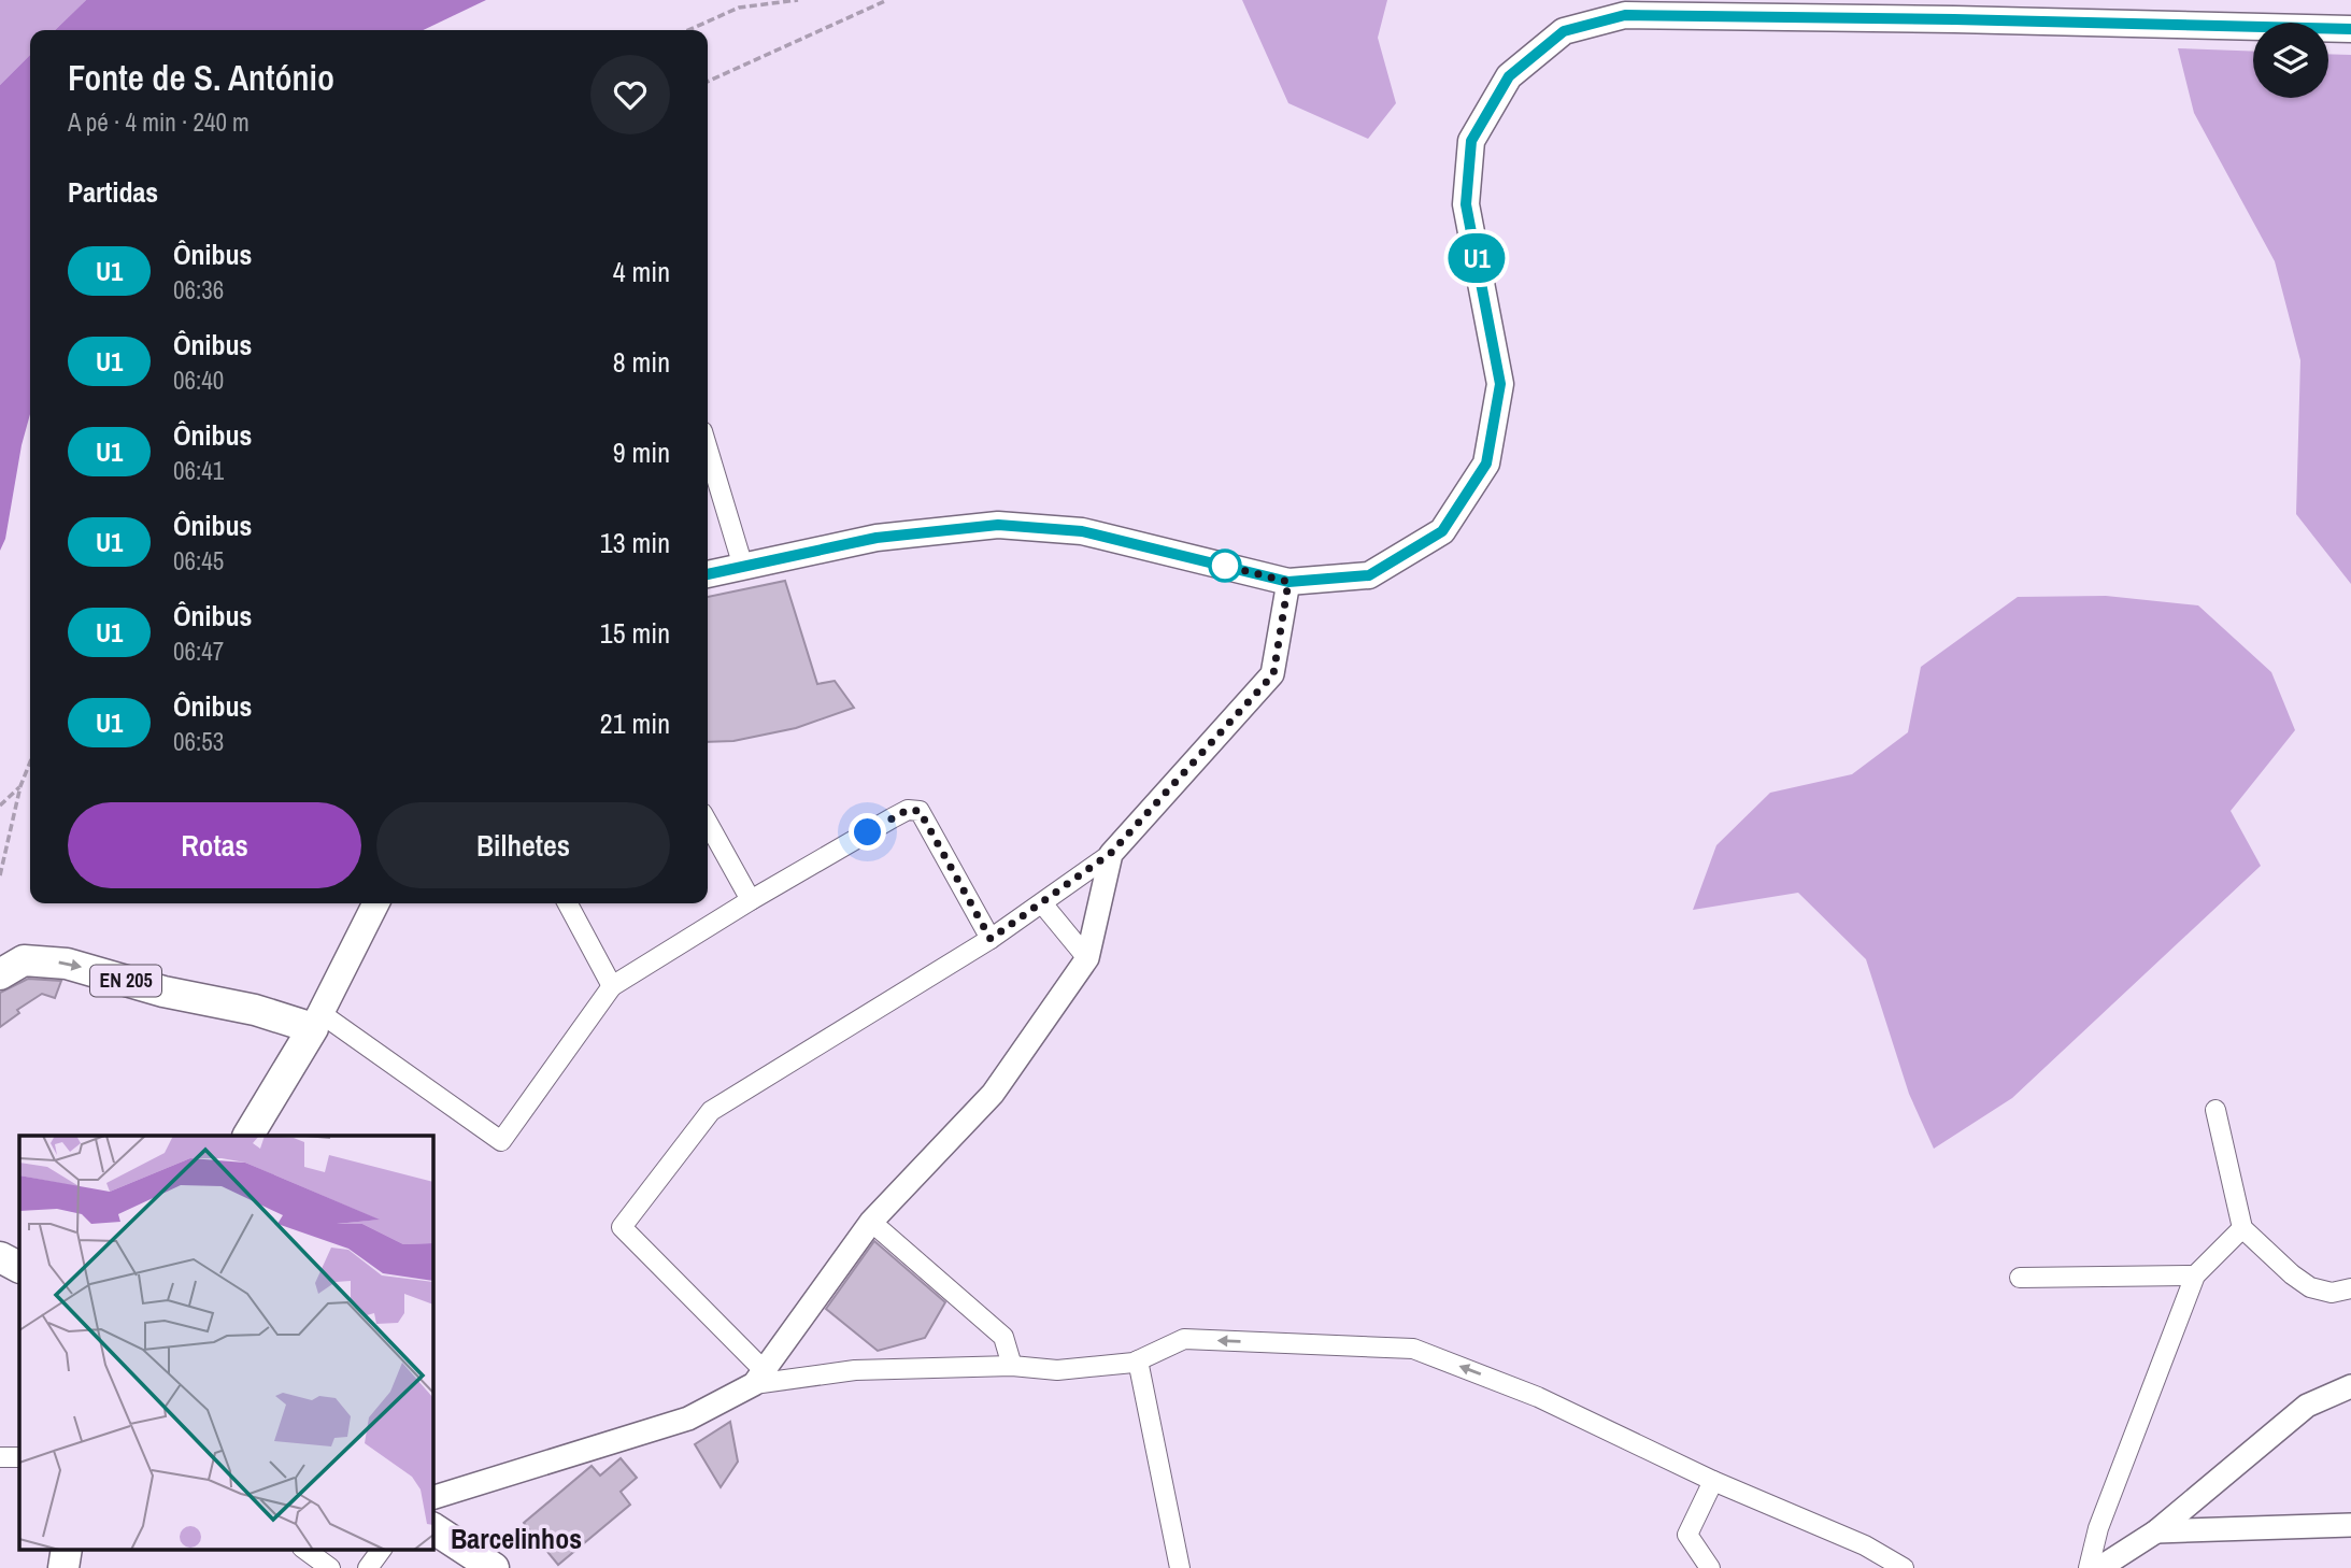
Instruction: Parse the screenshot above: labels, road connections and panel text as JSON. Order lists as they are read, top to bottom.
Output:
{
  "streets": {
    "main road": ["EN 205"]
  },
  "districts": ["Barcelinhos"],
  "lines": ["bus line U1"],
  "page": {
    "on_map": "U1",
    "heading": [
      ["Fonte de S. António", "A pé · 4 min · 240 m"],
      "Partidas"
    ],
    "list": [
      {
        "mark": "U1",
        "name": "Ônibus",
        "note": "06:36",
        "value": "4 min"
      },
      {
        "mark": "U1",
        "name": "Ônibus",
        "note": "06:40",
        "value": "8 min"
      },
      {
        "mark": "U1",
        "name": "Ônibus",
        "note": "06:41",
        "value": "9 min"
      },
      {
        "mark": "U1",
        "name": "Ônibus",
        "note": "06:45",
        "value": "13 min"
      },
      {
        "mark": "U1",
        "name": "Ônibus",
        "note": "06:47",
        "value": "15 min"
      },
      {
        "mark": "U1",
        "name": "Ônibus",
        "note": "06:53",
        "value": "21 min"
      }
    ],
    "buttons": ["Rotas", "Bilhetes"]
  }
}
